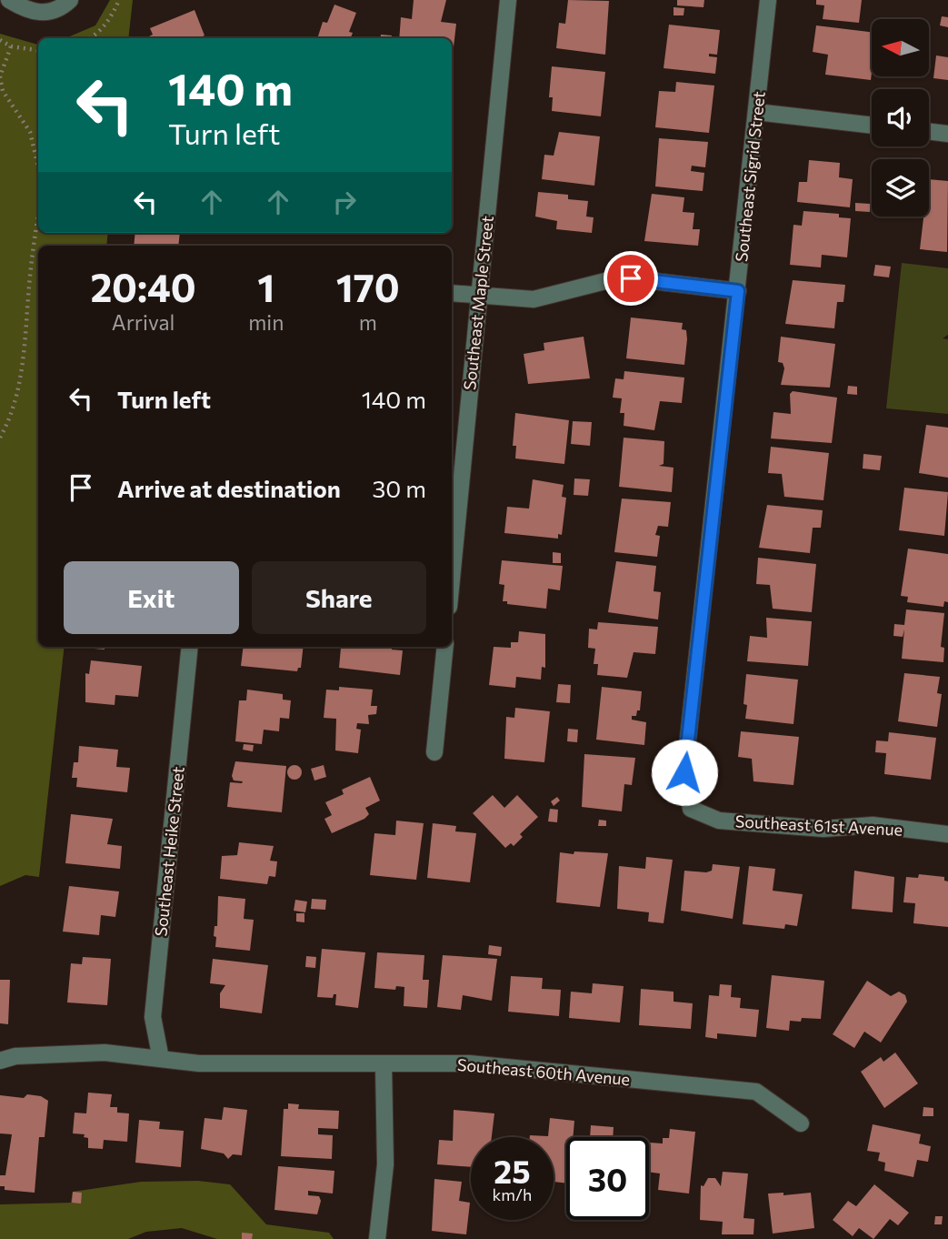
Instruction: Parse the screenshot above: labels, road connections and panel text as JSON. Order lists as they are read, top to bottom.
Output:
{
  "streets": {
    "street": [
      "Southeast Sigrid Street",
      "Southeast Maple Street",
      "Southeast 61st Avenue",
      "Southeast Heike Street",
      "Southeast 60th Avenue"
    ]
  },
  "crossings": [
    ["Southeast Sigrid Street", "Southeast 61st Avenue"],
    ["Southeast Heike Street", "Southeast 60th Avenue"]
  ],
  "north": "left",
  "page": {
    "turn": ["140 m", "Turn left"],
    "eta": [
      "20:40",
      "Arrival",
      "1",
      "min",
      "170",
      "m"
    ],
    "list": [
      {
        "name": "Turn left",
        "value": "140 m"
      },
      {
        "name": "Arrive at destination",
        "value": "30 m"
      }
    ],
    "buttons": ["Exit", "Share"],
    "speed": "25 km/h",
    "limit": "30"
  }
}
